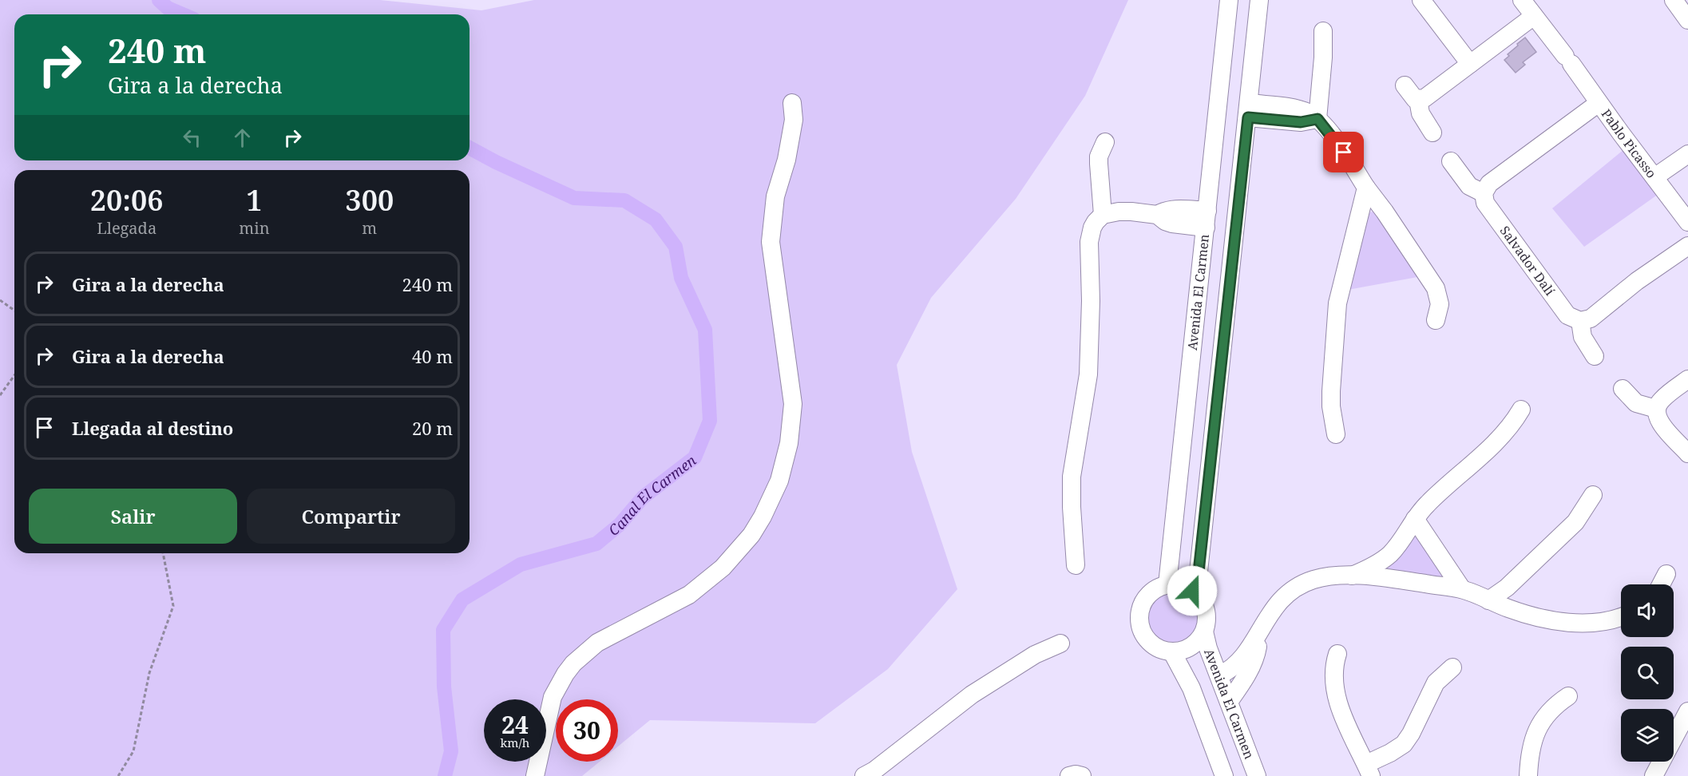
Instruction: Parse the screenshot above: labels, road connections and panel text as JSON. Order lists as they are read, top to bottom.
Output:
{
  "streets": {
    "street": ["Pablo Picasso", "Salvador Dalí", "Avenida El Carmen"]
  },
  "water": ["Canal El Carmen"],
  "page": {
    "turn": ["240 m", "Gira a la derecha"],
    "eta": [
      "20:06",
      "Llegada",
      "1",
      "min",
      "300",
      "m"
    ],
    "list": [
      {
        "name": "Gira a la derecha",
        "value": "240 m"
      },
      {
        "name": "Gira a la derecha",
        "value": "40 m"
      },
      {
        "name": "Llegada al destino",
        "value": "20 m"
      }
    ],
    "buttons": ["Salir", "Compartir"],
    "speed": "24 km/h",
    "limit": "30"
  }
}
